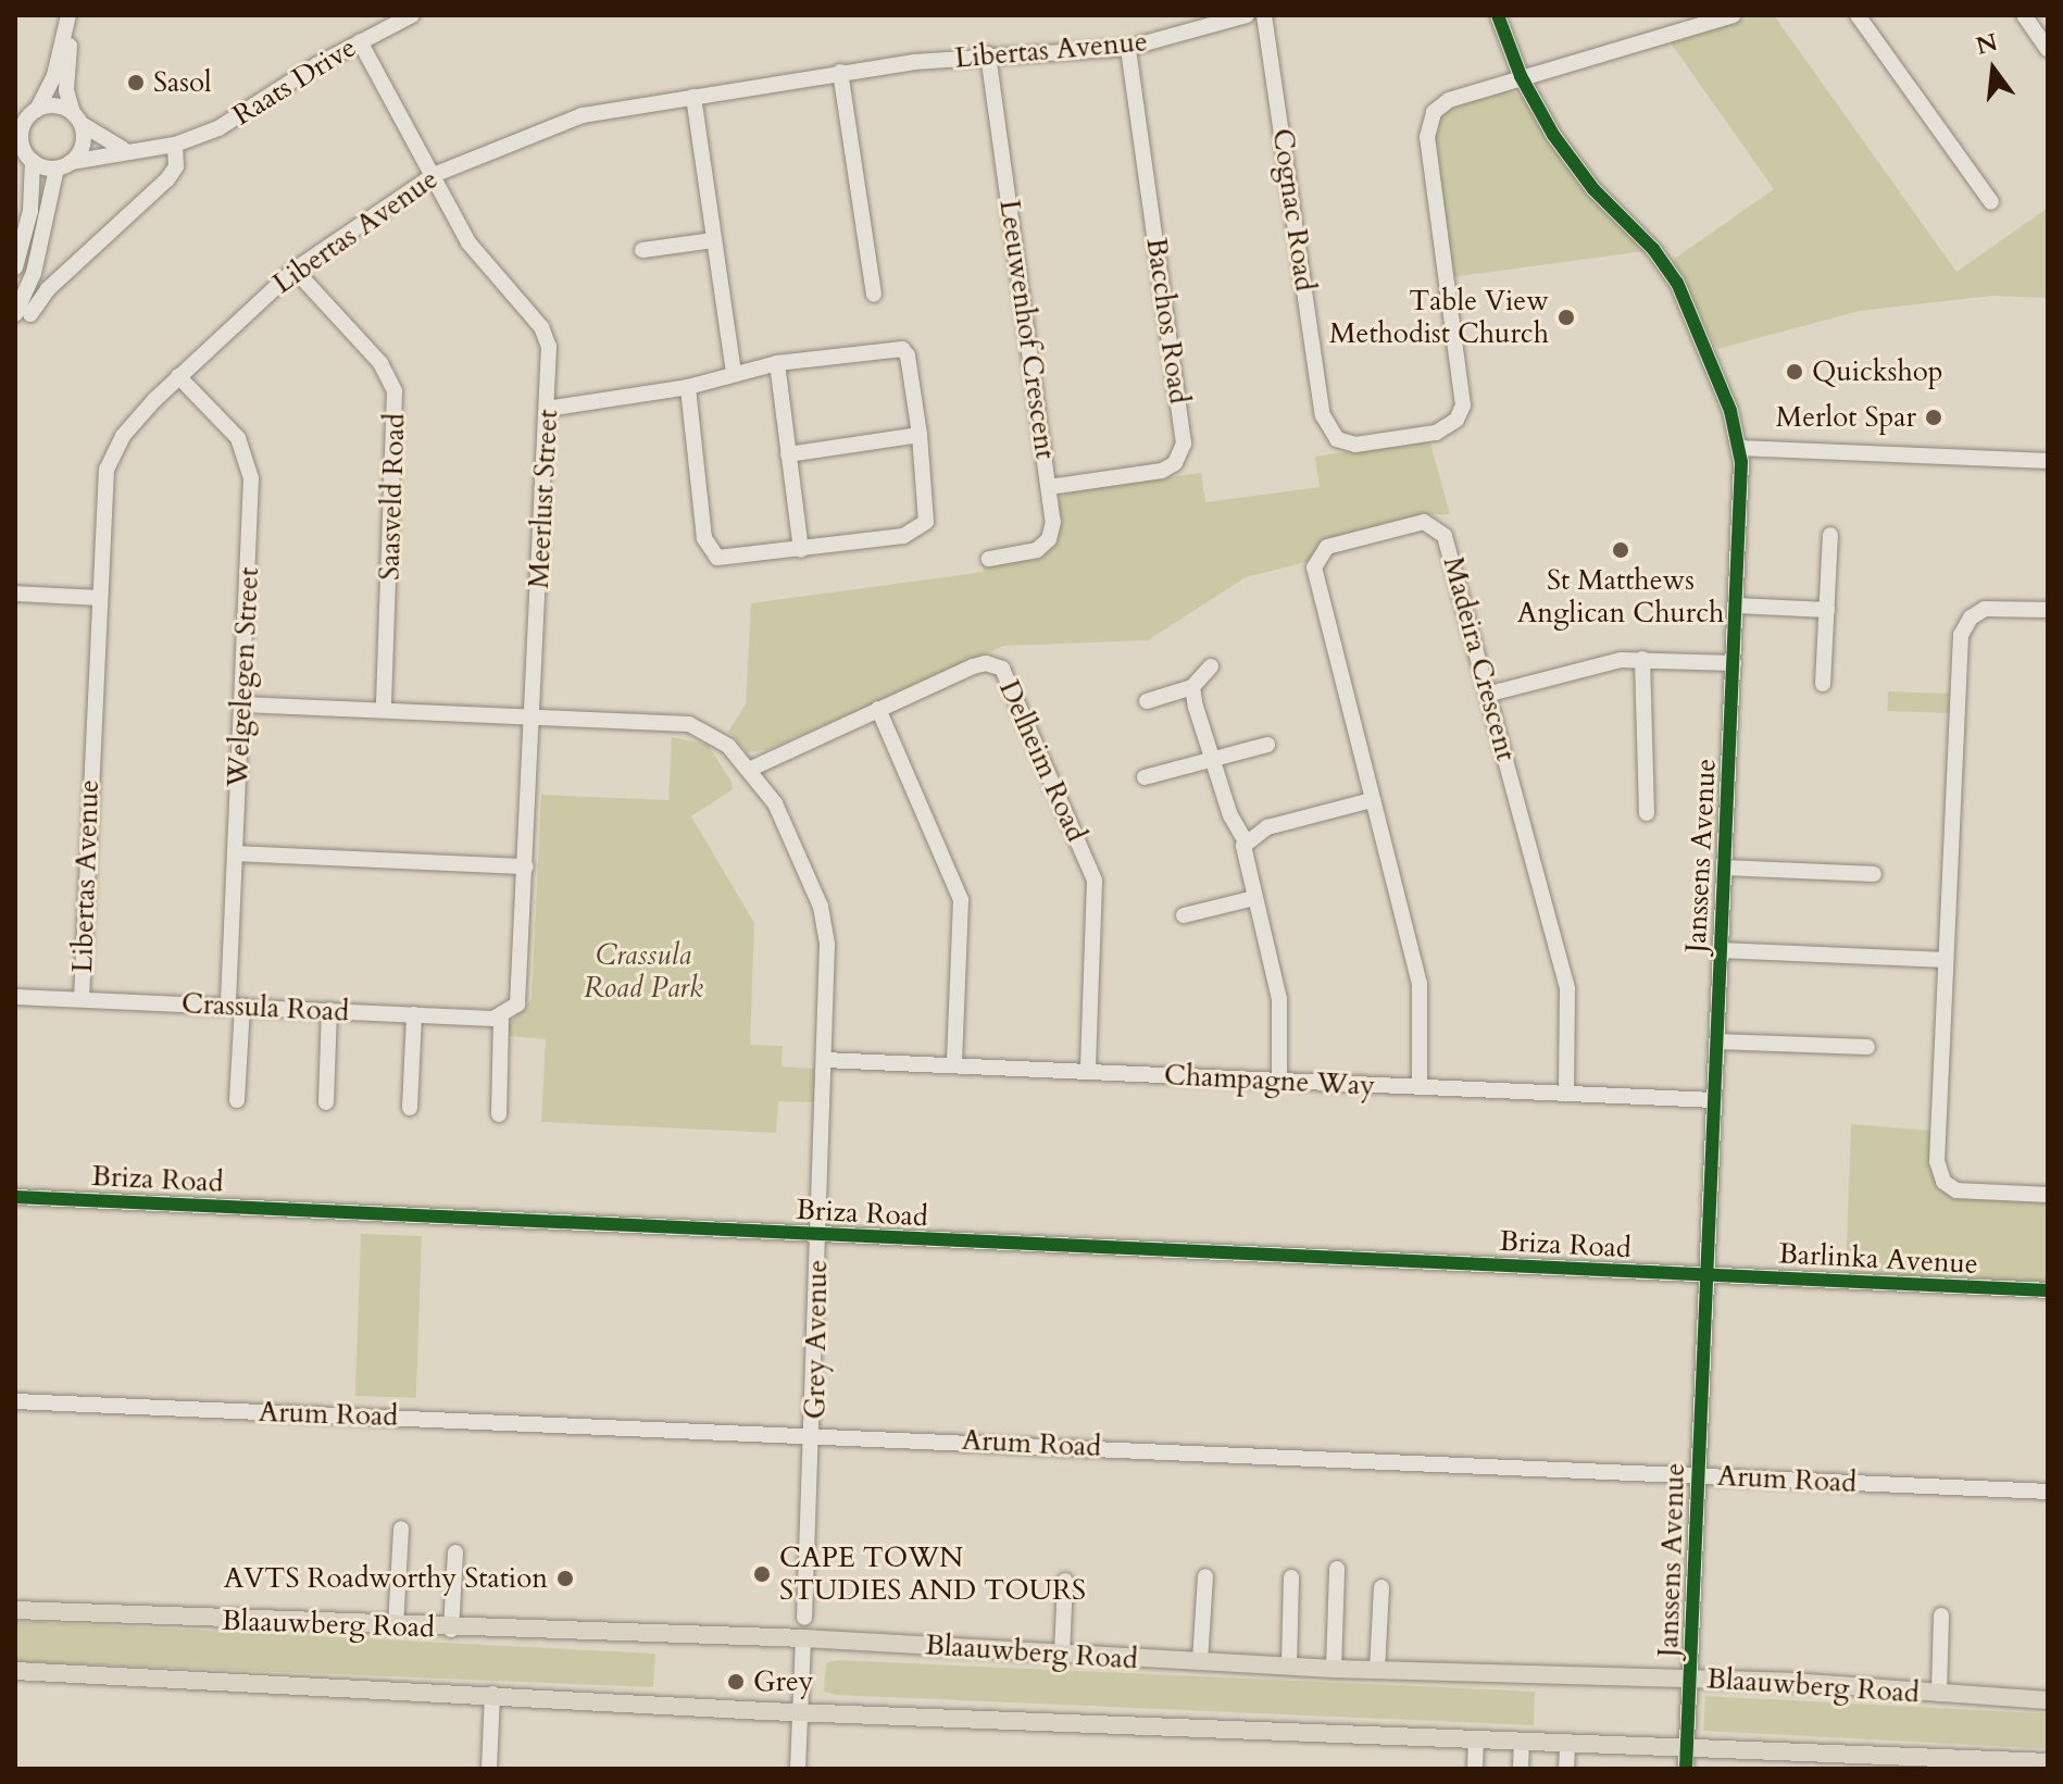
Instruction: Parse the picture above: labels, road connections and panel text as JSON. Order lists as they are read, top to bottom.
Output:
{
  "streets": {
    "main road": ["Blaauwberg Road"],
    "street": [
      "Libertas Avenue",
      "Raats Drive",
      "Cognac Road",
      "Bacchos Road",
      "Leeuwenhof Crescent",
      "Saasveld Road",
      "Meerlust Street",
      "Madeira Crescent",
      "Welgelegen Street",
      "Delheim Road",
      "Janssens Avenue",
      "Crassula Road",
      "Champagne Way",
      "Briza Road",
      "Barlinka Avenue",
      "Grey Avenue",
      "Arum Road"
    ]
  },
  "crossings": [
    ["Libertas Avenue", "Bacchos Road"],
    ["Libertas Avenue", "Leeuwenhof Crescent"],
    ["Libertas Avenue", "Saasveld Road"],
    ["Libertas Avenue", "Meerlust Street"],
    ["Libertas Avenue", "Welgelegen Street"],
    ["Libertas Avenue", "Crassula Road"],
    ["Raats Drive", "Meerlust Street"],
    ["Cognac Road", "Janssens Avenue"],
    ["Bacchos Road", "Leeuwenhof Crescent"],
    ["Saasveld Road", "Grey Avenue"],
    ["Meerlust Street", "Crassula Road"],
    ["Meerlust Street", "Grey Avenue"],
    ["Madeira Crescent", "Champagne Way"],
    ["Welgelegen Street", "Crassula Road"],
    ["Welgelegen Street", "Grey Avenue"],
    ["Delheim Road", "Champagne Way"],
    ["Delheim Road", "Grey Avenue"],
    ["Janssens Avenue", "Champagne Way"],
    ["Janssens Avenue", "Briza Road"],
    ["Janssens Avenue", "Barlinka Avenue"],
    ["Janssens Avenue", "Arum Road"],
    ["Janssens Avenue", "Blaauwberg Road"],
    ["Champagne Way", "Grey Avenue"],
    ["Briza Road", "Barlinka Avenue"],
    ["Briza Road", "Grey Avenue"],
    ["Grey Avenue", "Arum Road"]
  ],
  "parks": ["Crassula Road Park"],
  "places": [
    "Sasol",
    "Table View Methodist Church",
    "Quickshop",
    "Merlot Spar",
    "St Matthews Anglican Church",
    "CAPE TOWN STUDIES AND TOURS",
    "AVTS Roadworthy Station",
    "Grey"
  ],
  "north": "top"
}
